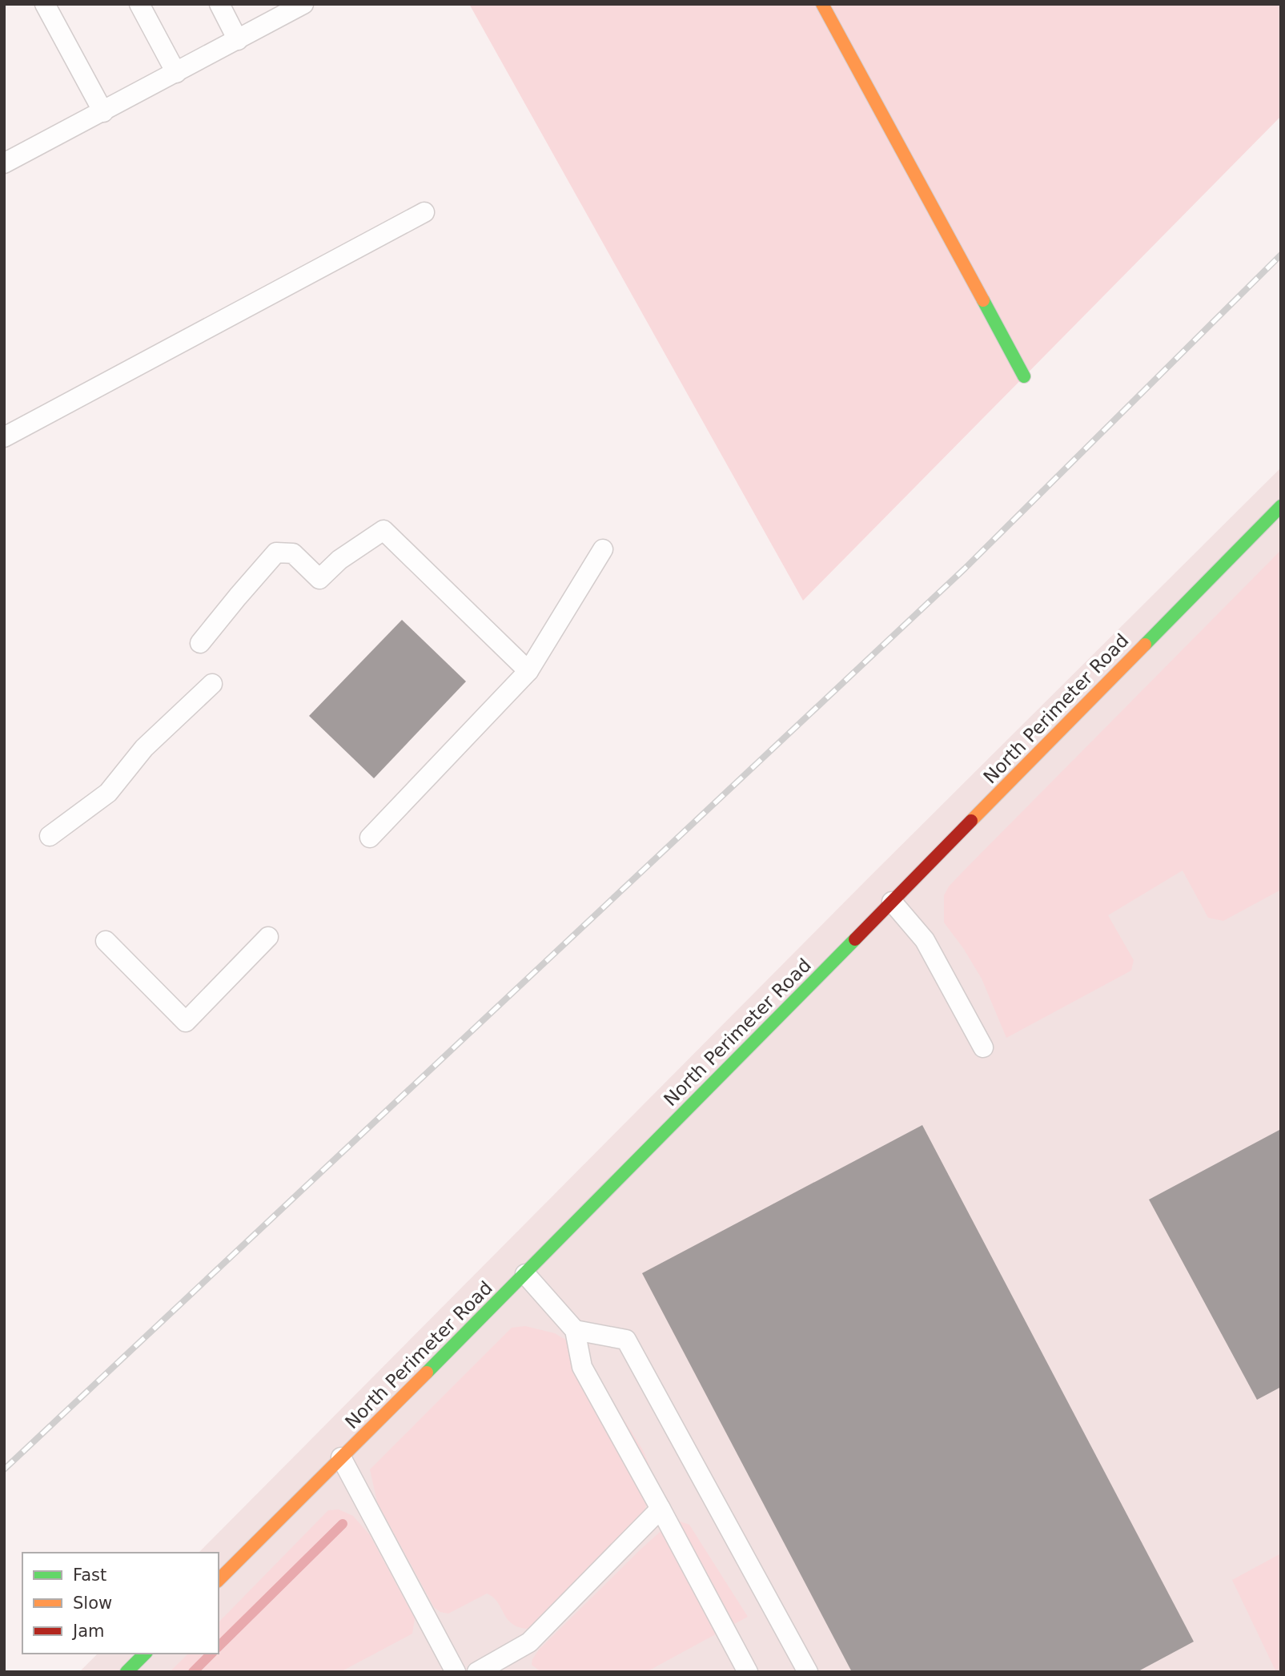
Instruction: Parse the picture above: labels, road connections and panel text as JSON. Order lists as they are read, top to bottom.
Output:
{
  "streets": {
    "street": ["North Perimeter Road"]
  },
  "legend": ["Fast", "Slow", "Jam"]
}
